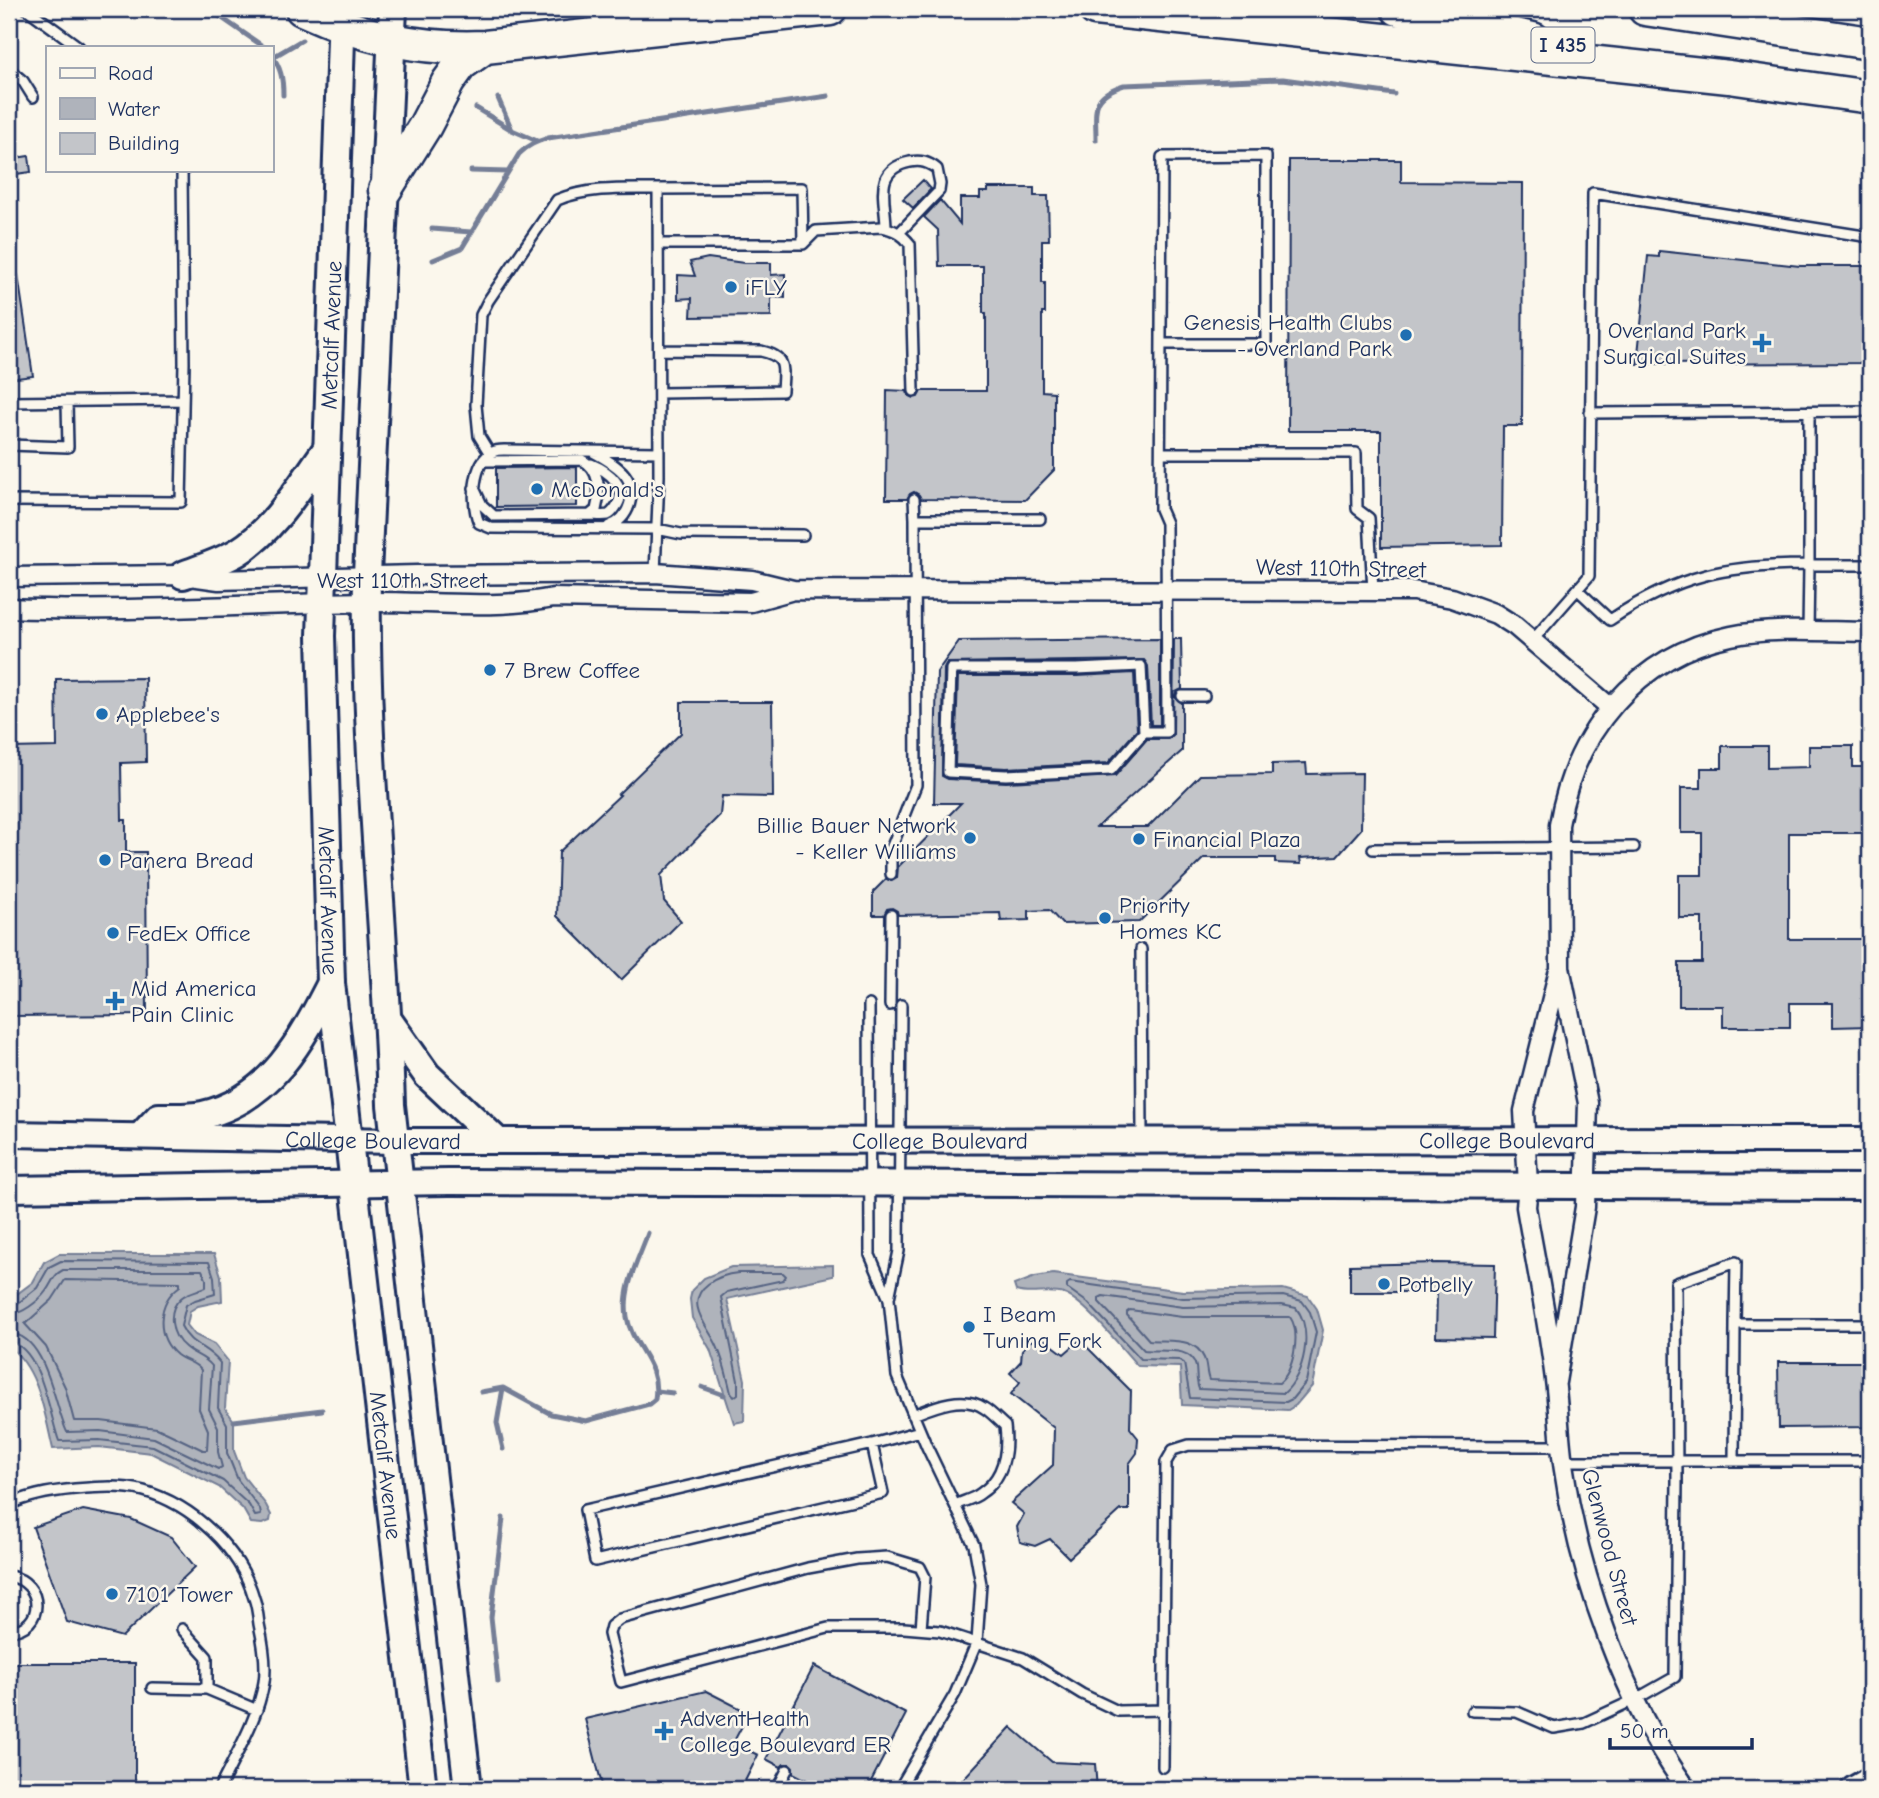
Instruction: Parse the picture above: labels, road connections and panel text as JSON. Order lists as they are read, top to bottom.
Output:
{
  "streets": {
    "highway": ["I 435"],
    "main road": ["Metcalf Avenue", "College Boulevard"],
    "street": ["West 110th Street", "Glenwood Street"]
  },
  "crossings": [
    ["Metcalf Avenue", "West 110th Street"],
    ["Metcalf Avenue", "College Boulevard"],
    ["West 110th Street", "Glenwood Street"],
    ["College Boulevard", "Glenwood Street"]
  ],
  "places": {
    "other": [
      "iFLY",
      "Genesis Health Clubs - Overland Park",
      "McDonald's",
      "7 Brew Coffee",
      "Applebee's",
      "Billie Bauer Network - Keller Williams",
      "Financial Plaza",
      "Panera Bread",
      "Priority Homes KC",
      "FedEx Office",
      "Potbelly",
      "I Beam Tuning Fork",
      "7101 Tower"
    ],
    "health": ["Overland Park Surgical Suites", "Mid America Pain Clinic", "AdventHealth College Boulevard ER"]
  },
  "legend": ["Road", "Water", "Building"],
  "scale_bar": "50 m"
}
